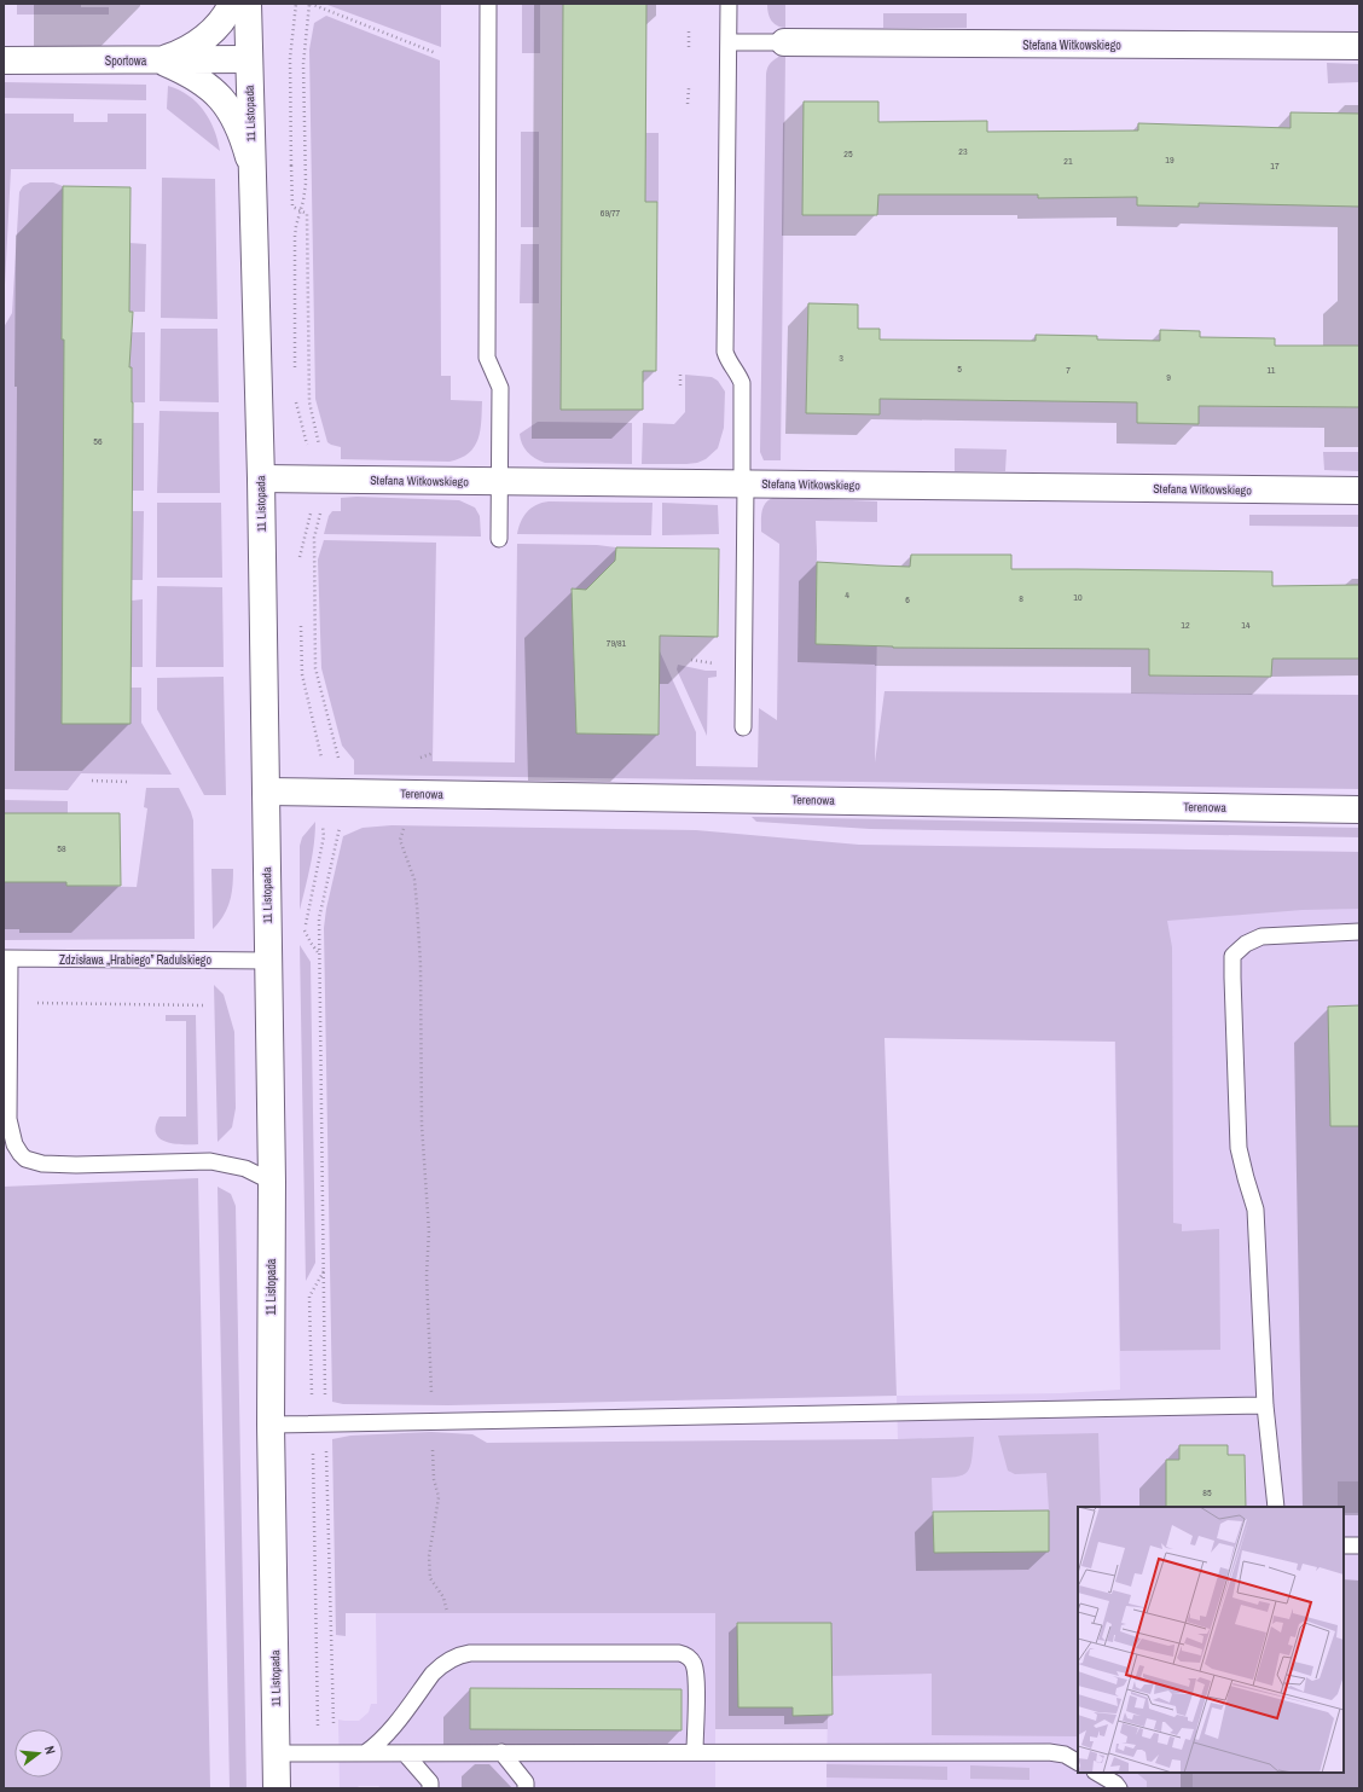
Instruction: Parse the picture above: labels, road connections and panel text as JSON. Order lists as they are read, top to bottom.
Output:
{
  "streets": {
    "street": [
      "Stefana Witkowskiego",
      "Sportowa",
      "11 Listopada",
      "Terenowa"
    ],
    "lane": ["Zdzisława „Hrabiego” Radulskiego"]
  },
  "crossings": [
    ["Stefana Witkowskiego", "11 Listopada"],
    ["Sportowa", "11 Listopada"],
    ["11 Listopada", "Terenowa"],
    ["11 Listopada", "Zdzisława „Hrabiego” Radulskiego"]
  ],
  "house_numbers": [
    "23",
    "25",
    "19",
    "21",
    "17",
    "69/77",
    "3",
    "5",
    "7",
    "11",
    "9",
    "56",
    "4",
    "10",
    "8",
    "6",
    "12",
    "14",
    "79/81",
    "58",
    "85"
  ],
  "north": "right"
}
